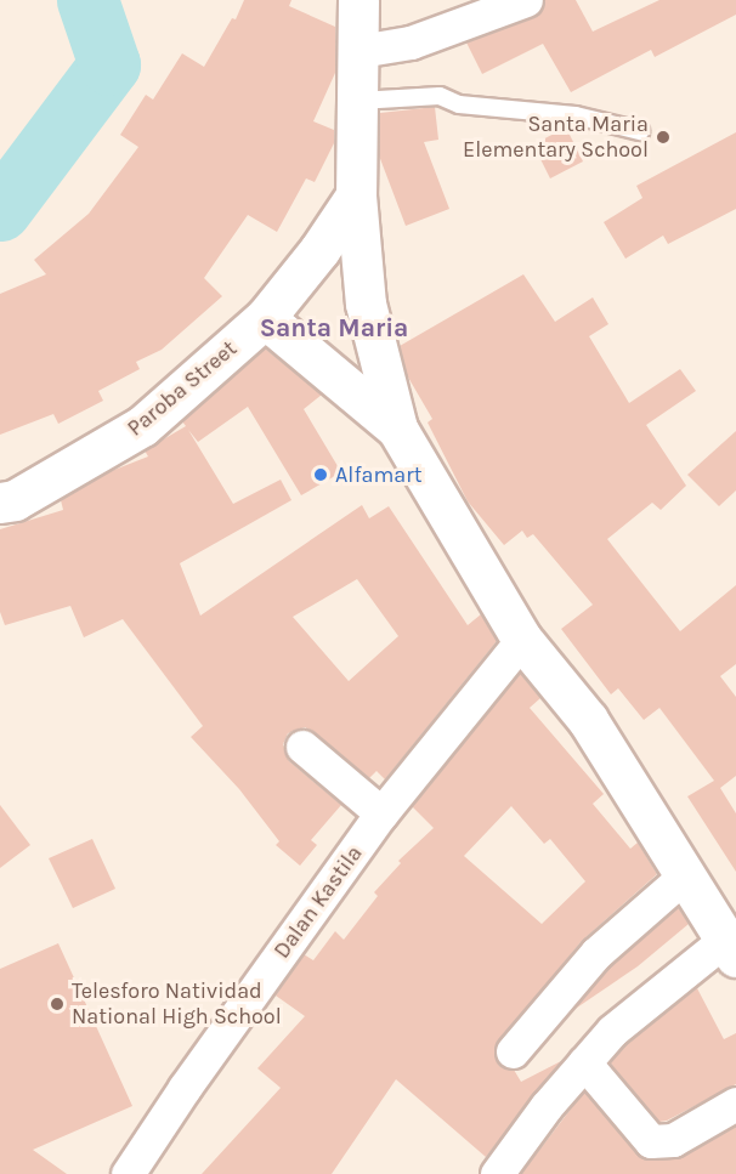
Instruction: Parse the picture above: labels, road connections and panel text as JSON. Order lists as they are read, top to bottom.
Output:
{
  "streets": {
    "street": ["Paroba Street", "Dalan Kastila"]
  },
  "districts": ["Santa Maria"],
  "places": ["Santa Maria Elementary School", "Alfamart", "Telesforo Natividad National High School"]
}
